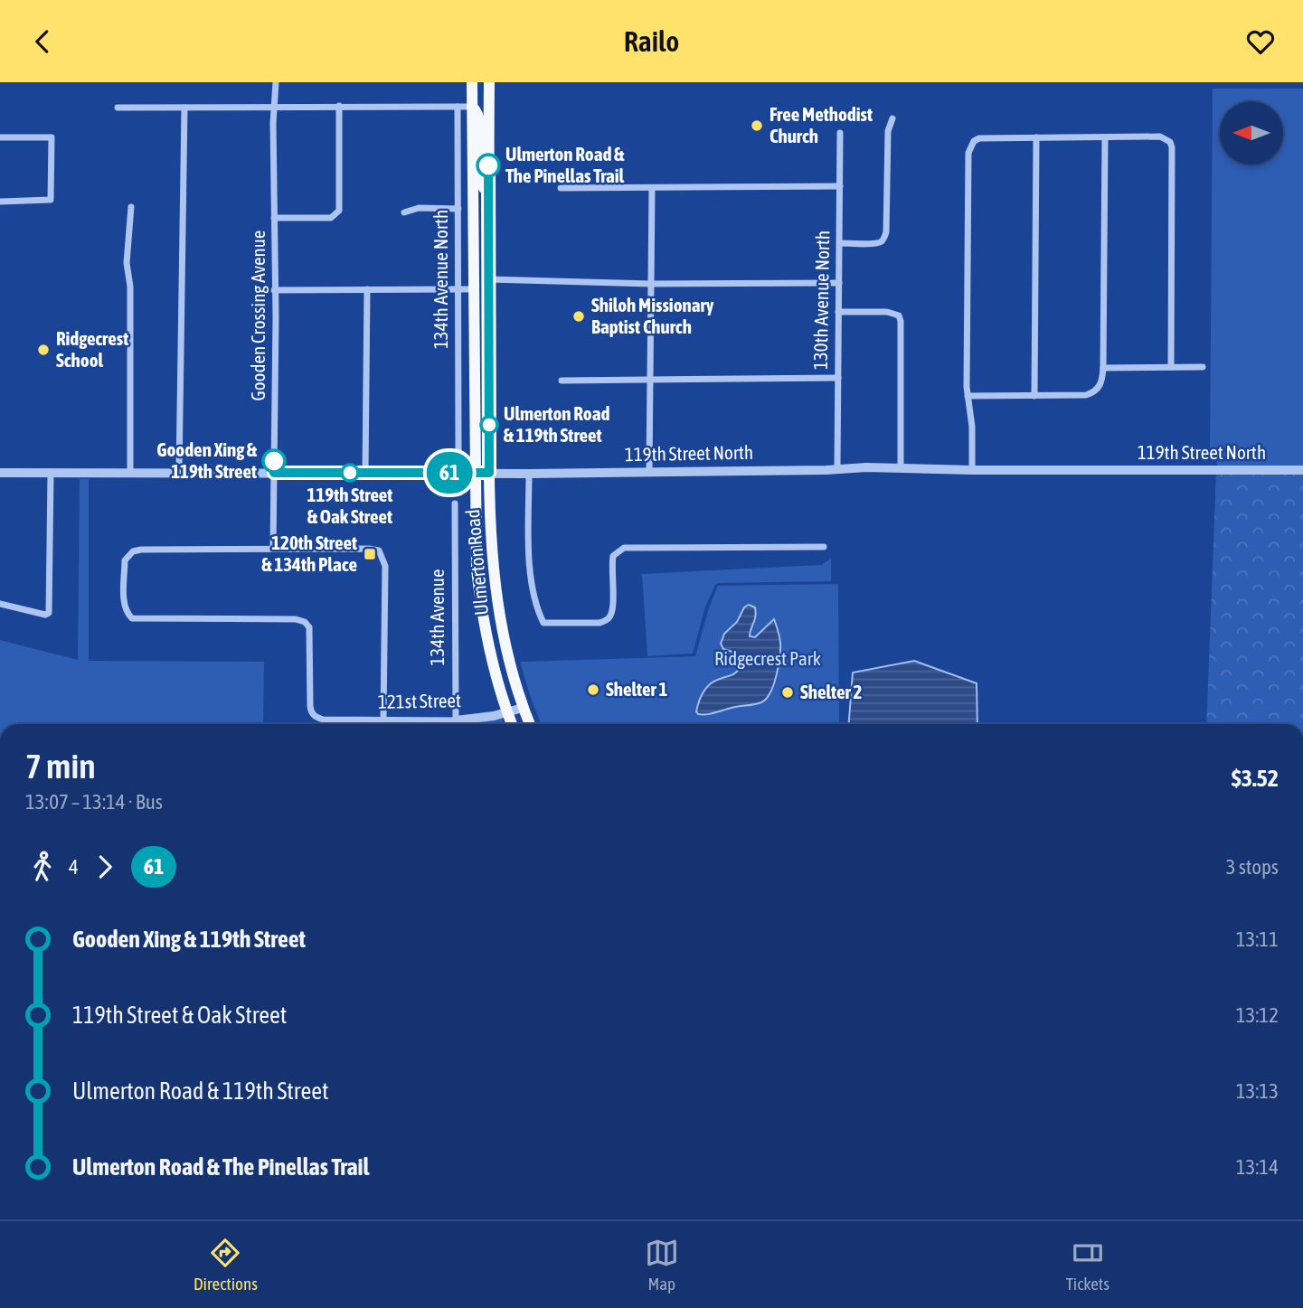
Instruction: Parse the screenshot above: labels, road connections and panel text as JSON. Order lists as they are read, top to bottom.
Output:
{
  "streets": {
    "main road": ["Ulmerton Road"],
    "street": [
      "134th Avenue North",
      "130th Avenue North",
      "Gooden Crossing Avenue",
      "119th Street North",
      "134th Avenue",
      "121st Street"
    ]
  },
  "crossings": [
    ["130th Avenue North", "119th Street North"],
    ["Gooden Crossing Avenue", "119th Street North"],
    ["Gooden Crossing Avenue", "121st Street"],
    ["119th Street North", "Ulmerton Road"],
    ["Ulmerton Road", "121st Street"]
  ],
  "parks": ["Ridgecrest Park"],
  "places": {
    "other": [
      "Free Methodist Church",
      "Ulmerton Road & The Pinellas Trail",
      "Shiloh Missionary Baptist Church",
      "Ridgecrest School",
      "Ulmerton Road & 119th Street",
      "Gooden Xing & 119th Street",
      "119th Street & Oak Street",
      "Shelter 1",
      "Shelter 2"
    ],
    "transit": ["120th Street & 134th Place"]
  },
  "lines": ["bus line 61"],
  "north": "left",
  "page": {
    "header": "Railo",
    "on_map": "61",
    "heading": ["7 min", "13:07 – 13:14 · Bus", "$3.52"],
    "legs": ["4", "61", "3 stops"],
    "list": [
      {
        "name": "Gooden Xing & 119th Street",
        "value": "13:11"
      },
      {
        "name": "119th Street & Oak Street",
        "value": "13:12"
      },
      {
        "name": "Ulmerton Road & 119th Street",
        "value": "13:13"
      },
      {
        "name": "Ulmerton Road & The Pinellas Trail",
        "value": "13:14"
      }
    ],
    "tabs": ["Directions", "Map", "Tickets"]
  }
}
